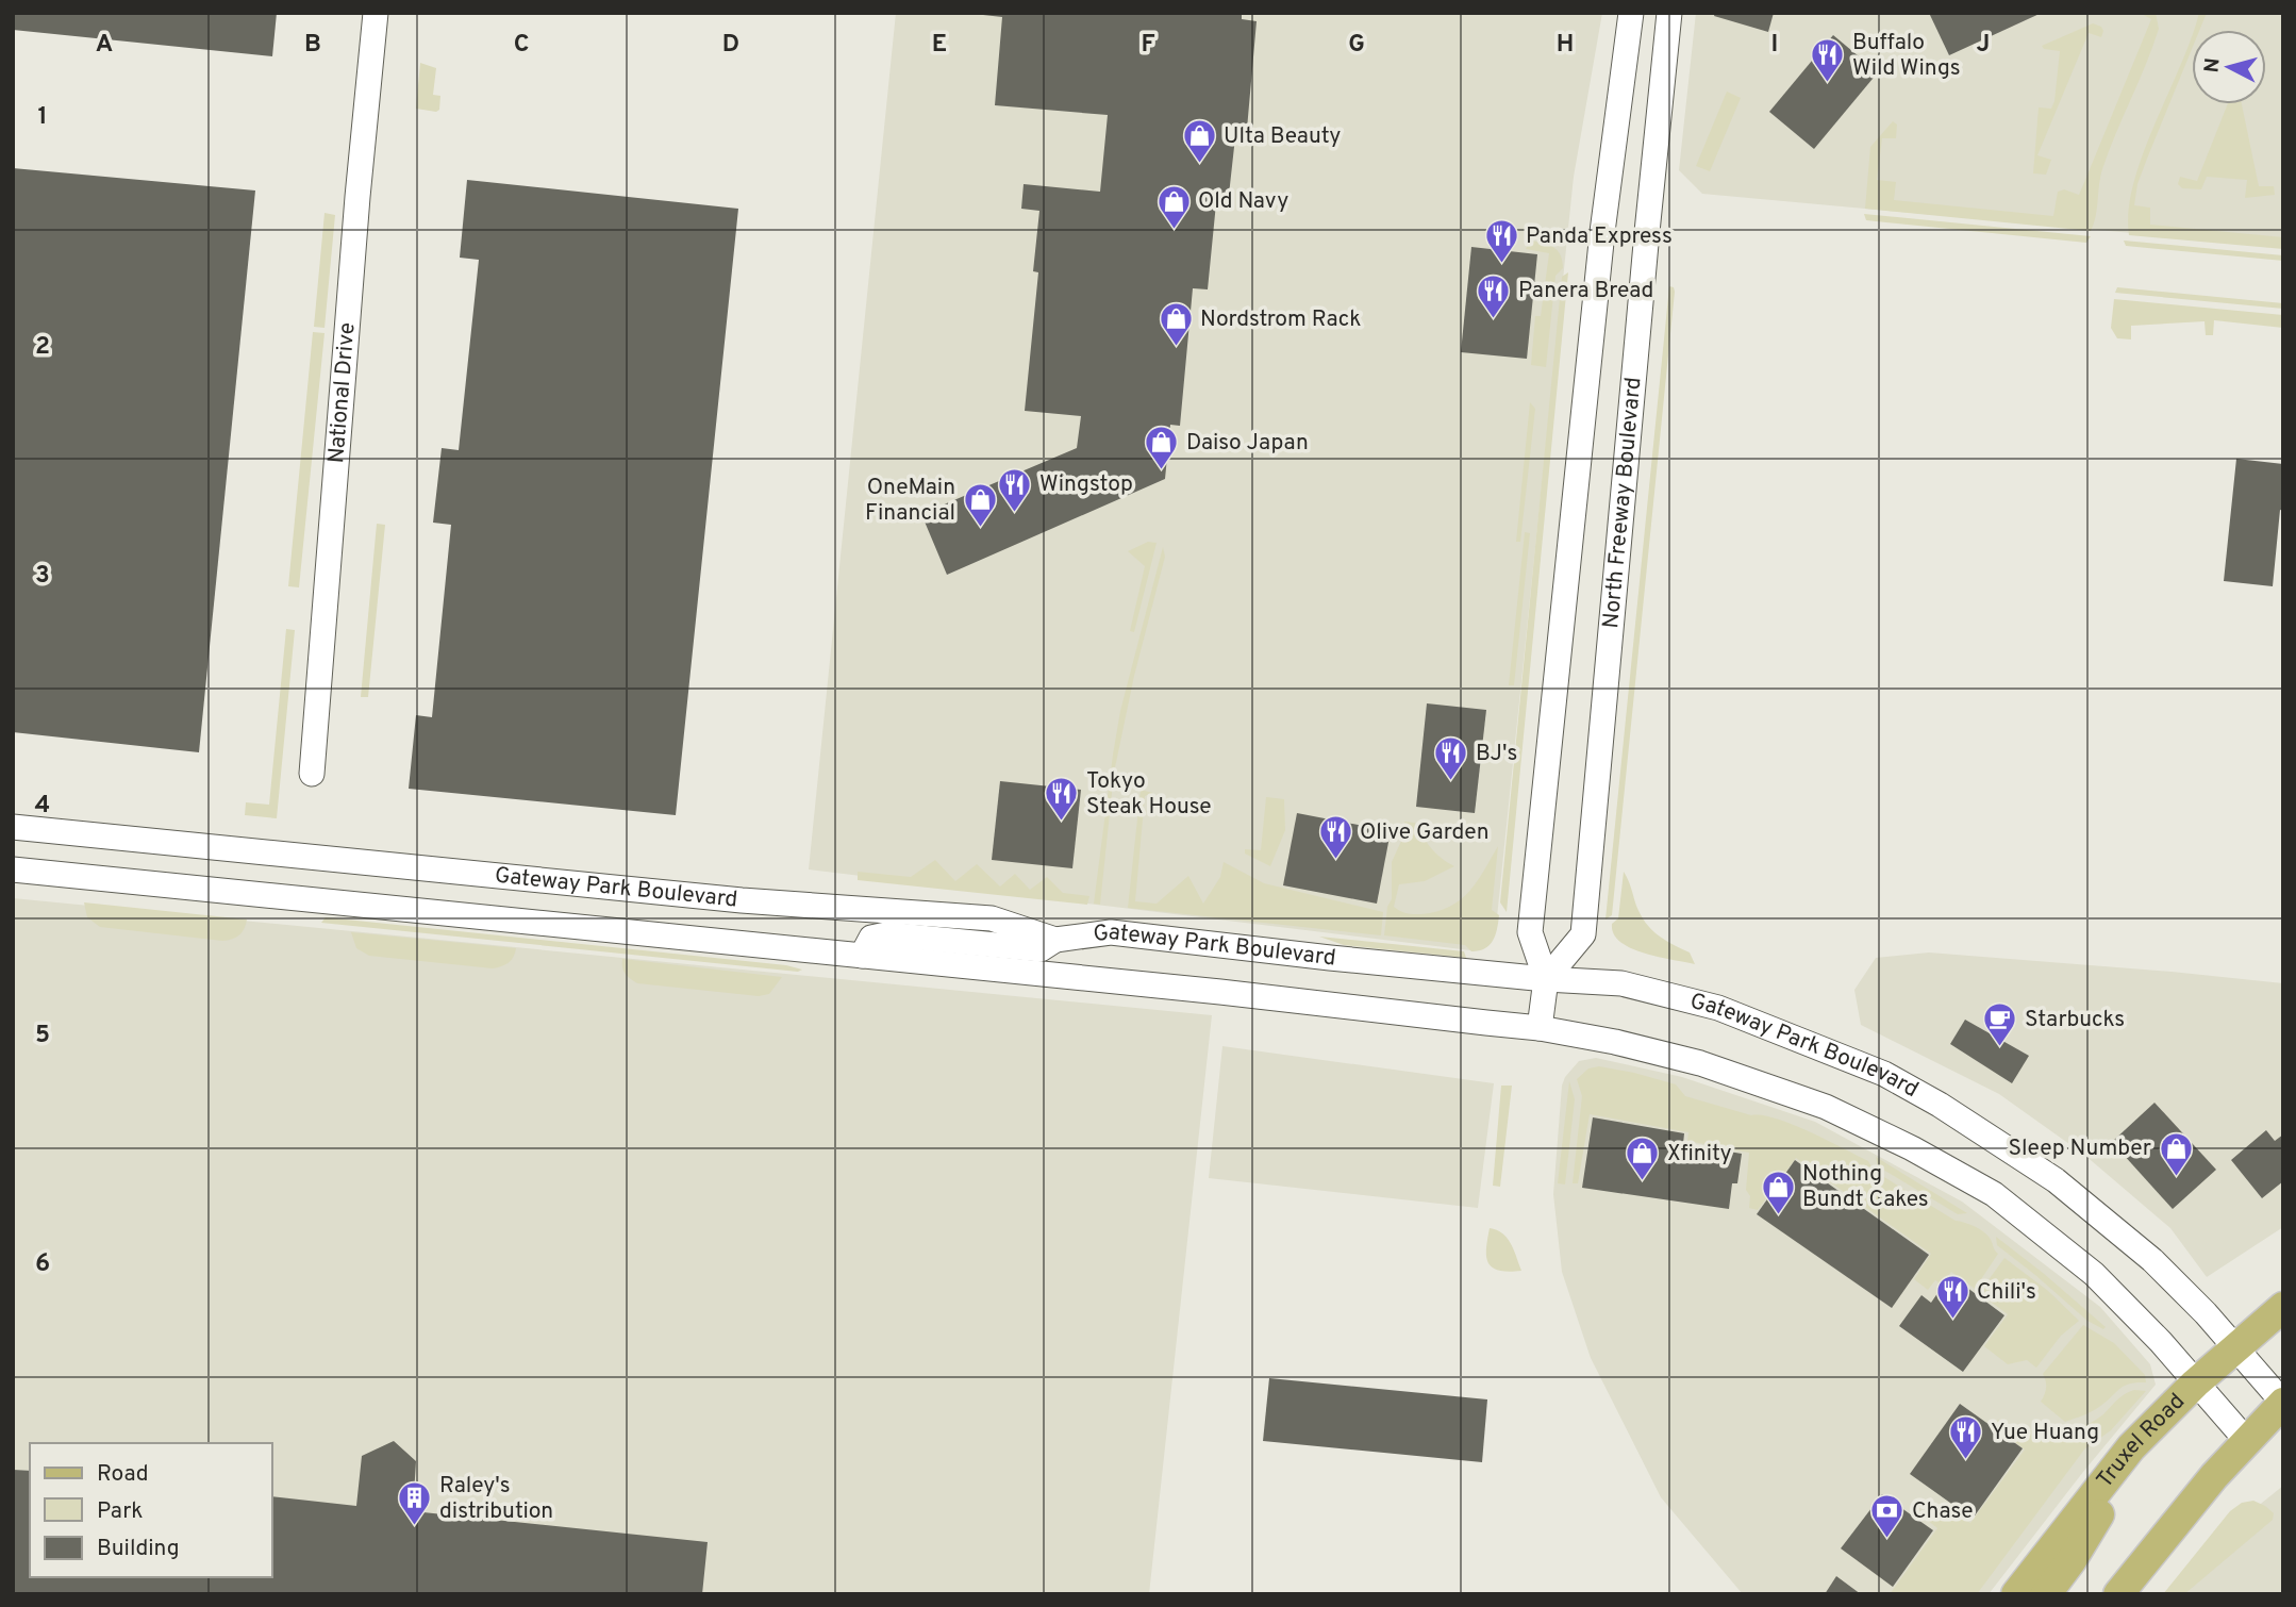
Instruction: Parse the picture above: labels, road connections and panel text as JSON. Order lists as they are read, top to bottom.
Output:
{
  "streets": {
    "main road": ["Truxel Road"],
    "street": ["National Drive", "North Freeway Boulevard", "Gateway Park Boulevard"]
  },
  "crossings": [
    ["North Freeway Boulevard", "Gateway Park Boulevard"],
    ["Gateway Park Boulevard", "Truxel Road"]
  ],
  "places": {
    "restaurant": [
      "Buffalo Wild Wings",
      "Panda Express",
      "Panera Bread",
      "Wingstop",
      "BJ's",
      "Tokyo Steak House",
      "Olive Garden",
      "Chili's",
      "Yue Huang"
    ],
    "shop": [
      "Ulta Beauty",
      "Old Navy",
      "Nordstrom Rack",
      "Daiso Japan",
      "OneMain Financial",
      "Sleep Number",
      "Xfinity",
      "Nothing Bundt Cakes"
    ],
    "cafe": ["Starbucks"],
    "building": ["Raley's distribution"],
    "bank": ["Chase"]
  },
  "legend": ["Road", "Park", "Building"],
  "north": "left",
  "grid": {
    "columns": [
      "A",
      "B",
      "C",
      "D",
      "E",
      "F",
      "G",
      "H",
      "I",
      "J"
    ],
    "rows": [
      "1",
      "2",
      "3",
      "4",
      "5",
      "6"
    ]
  }
}
